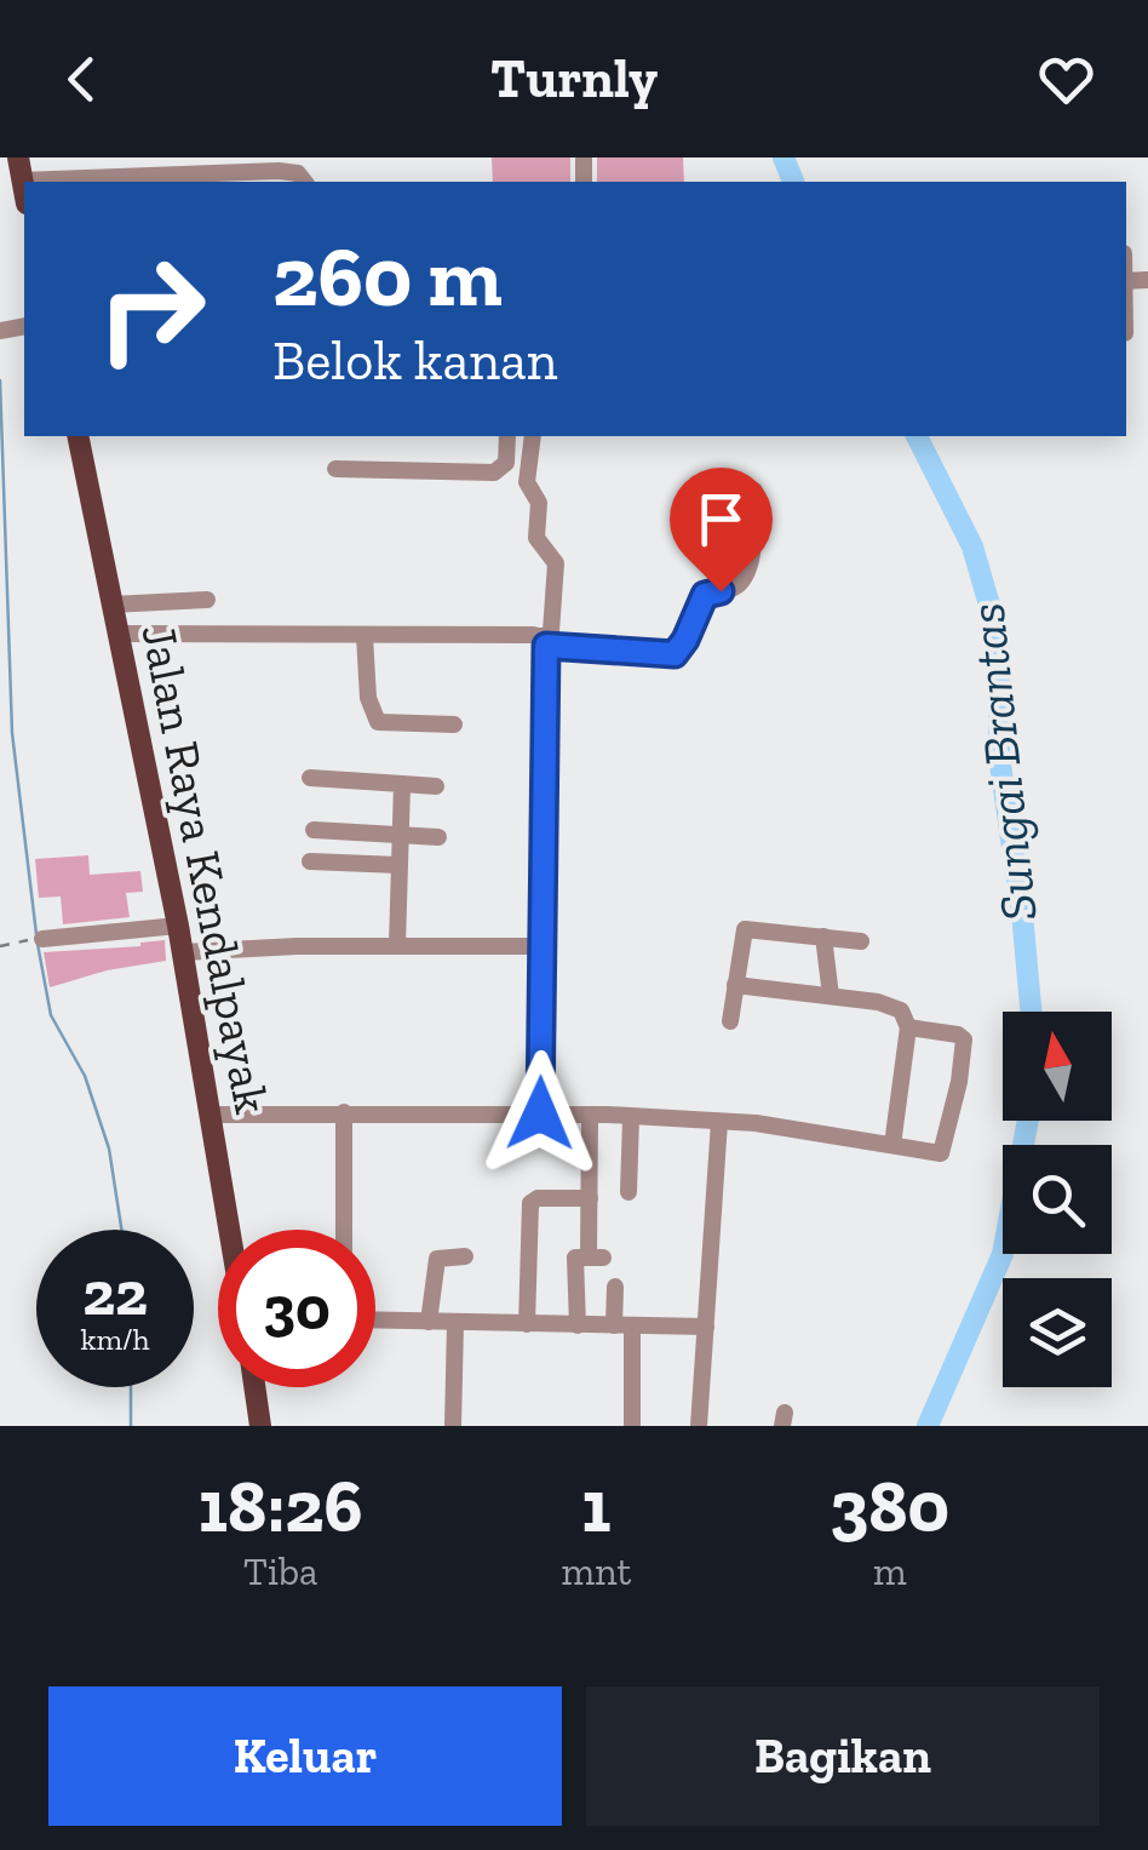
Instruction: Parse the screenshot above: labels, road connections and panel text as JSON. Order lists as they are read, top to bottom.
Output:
{
  "streets": {
    "main road": ["Jalan Raya Kendalpayak"]
  },
  "water": ["Sungai Brantas"],
  "north": "top",
  "page": {
    "header": "Turnly",
    "turn": ["260 m", "Belok kanan"],
    "speed": "22 km/h",
    "limit": "30",
    "eta": [
      "18:26",
      "Tiba",
      "1",
      "mnt",
      "380",
      "m"
    ],
    "buttons": ["Keluar", "Bagikan"]
  }
}
